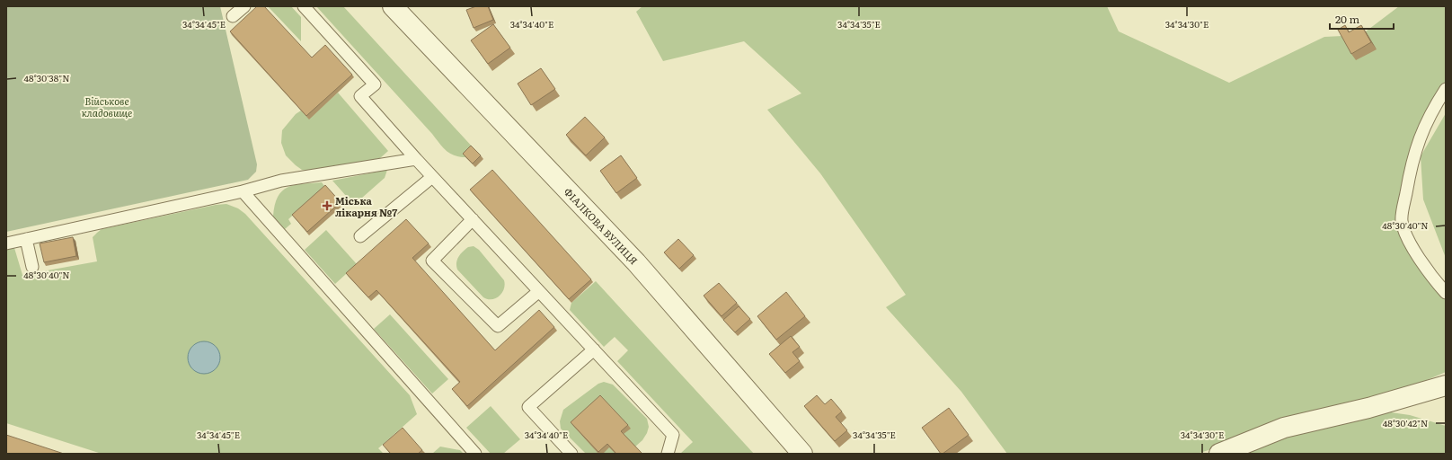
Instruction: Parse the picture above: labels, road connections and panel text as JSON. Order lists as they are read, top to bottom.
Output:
{
  "streets": {
    "street": ["ФІАЛКОВА ВУЛИЦЯ"]
  },
  "parks": ["Військове кладовище"],
  "places": {
    "health": ["Міська лікарня №7"]
  },
  "scale_bar": "20 m",
  "coordinates": [
    "34°34'45\"E",
    "34°34'40\"E",
    "34°34'35\"E",
    "34°34'30\"E",
    "48°30'38\"N",
    "48°30'40\"N",
    "48°30'42\"N"
  ]
}
